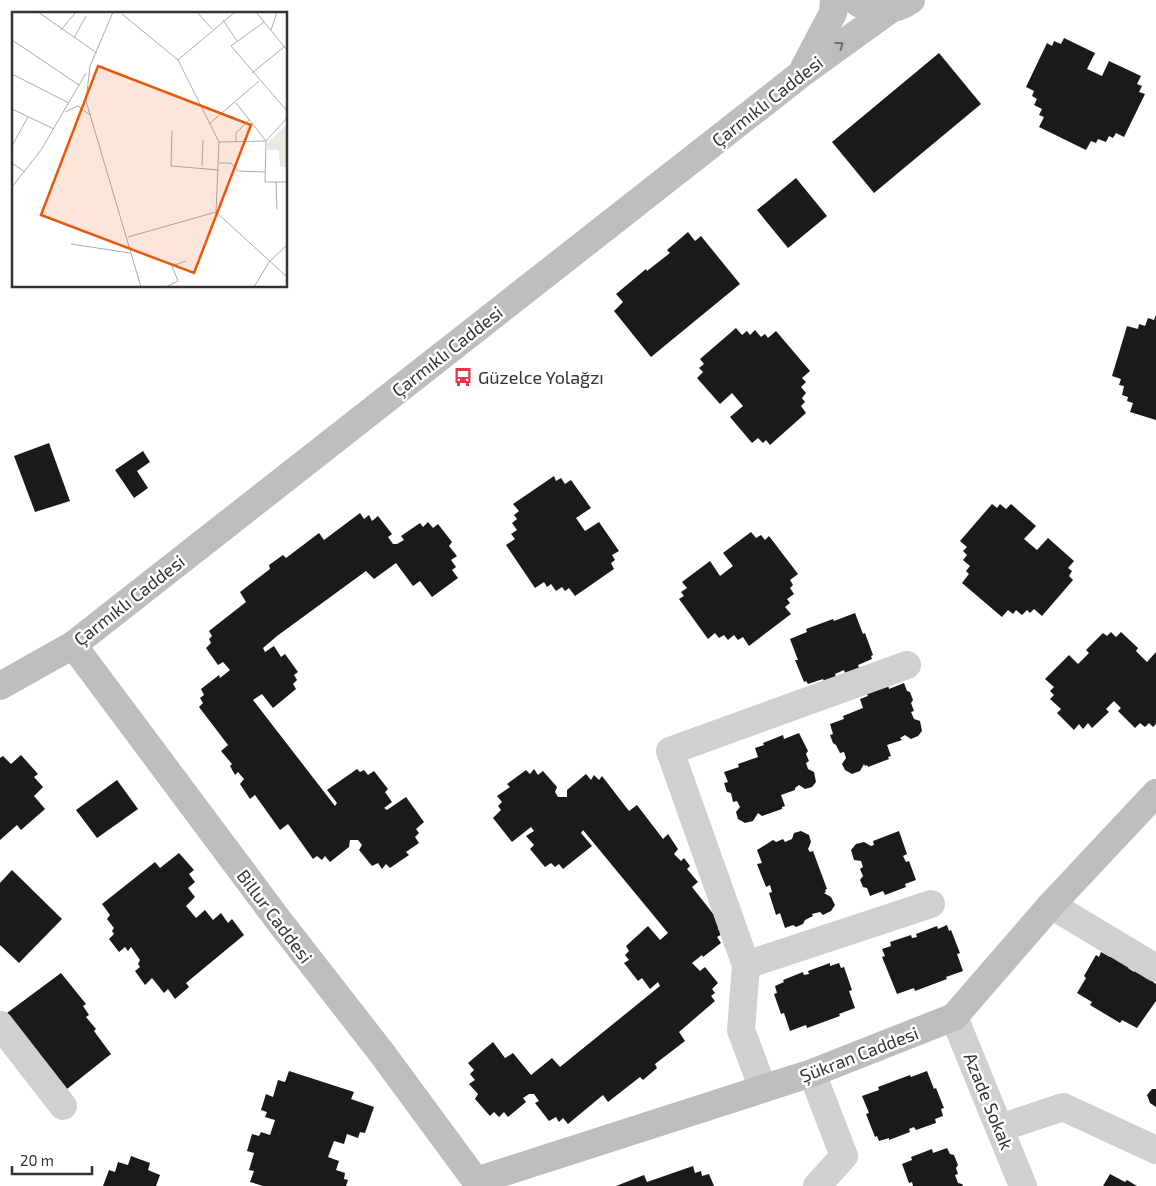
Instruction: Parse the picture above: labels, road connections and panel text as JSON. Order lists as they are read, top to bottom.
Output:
{
  "streets": {
    "main road": ["Çarmıklı Caddesi", "Billur Caddesi", "Şükran Caddesi"],
    "street": ["Azade Sokak"]
  },
  "crossings": [
    ["Çarmıklı Caddesi", "Billur Caddesi"],
    ["Billur Caddesi", "Şükran Caddesi"],
    ["Şükran Caddesi", "Azade Sokak"]
  ],
  "places": {
    "bus stop": ["Güzelce Yolağzı"]
  },
  "scale_bar": "20 m"
}
